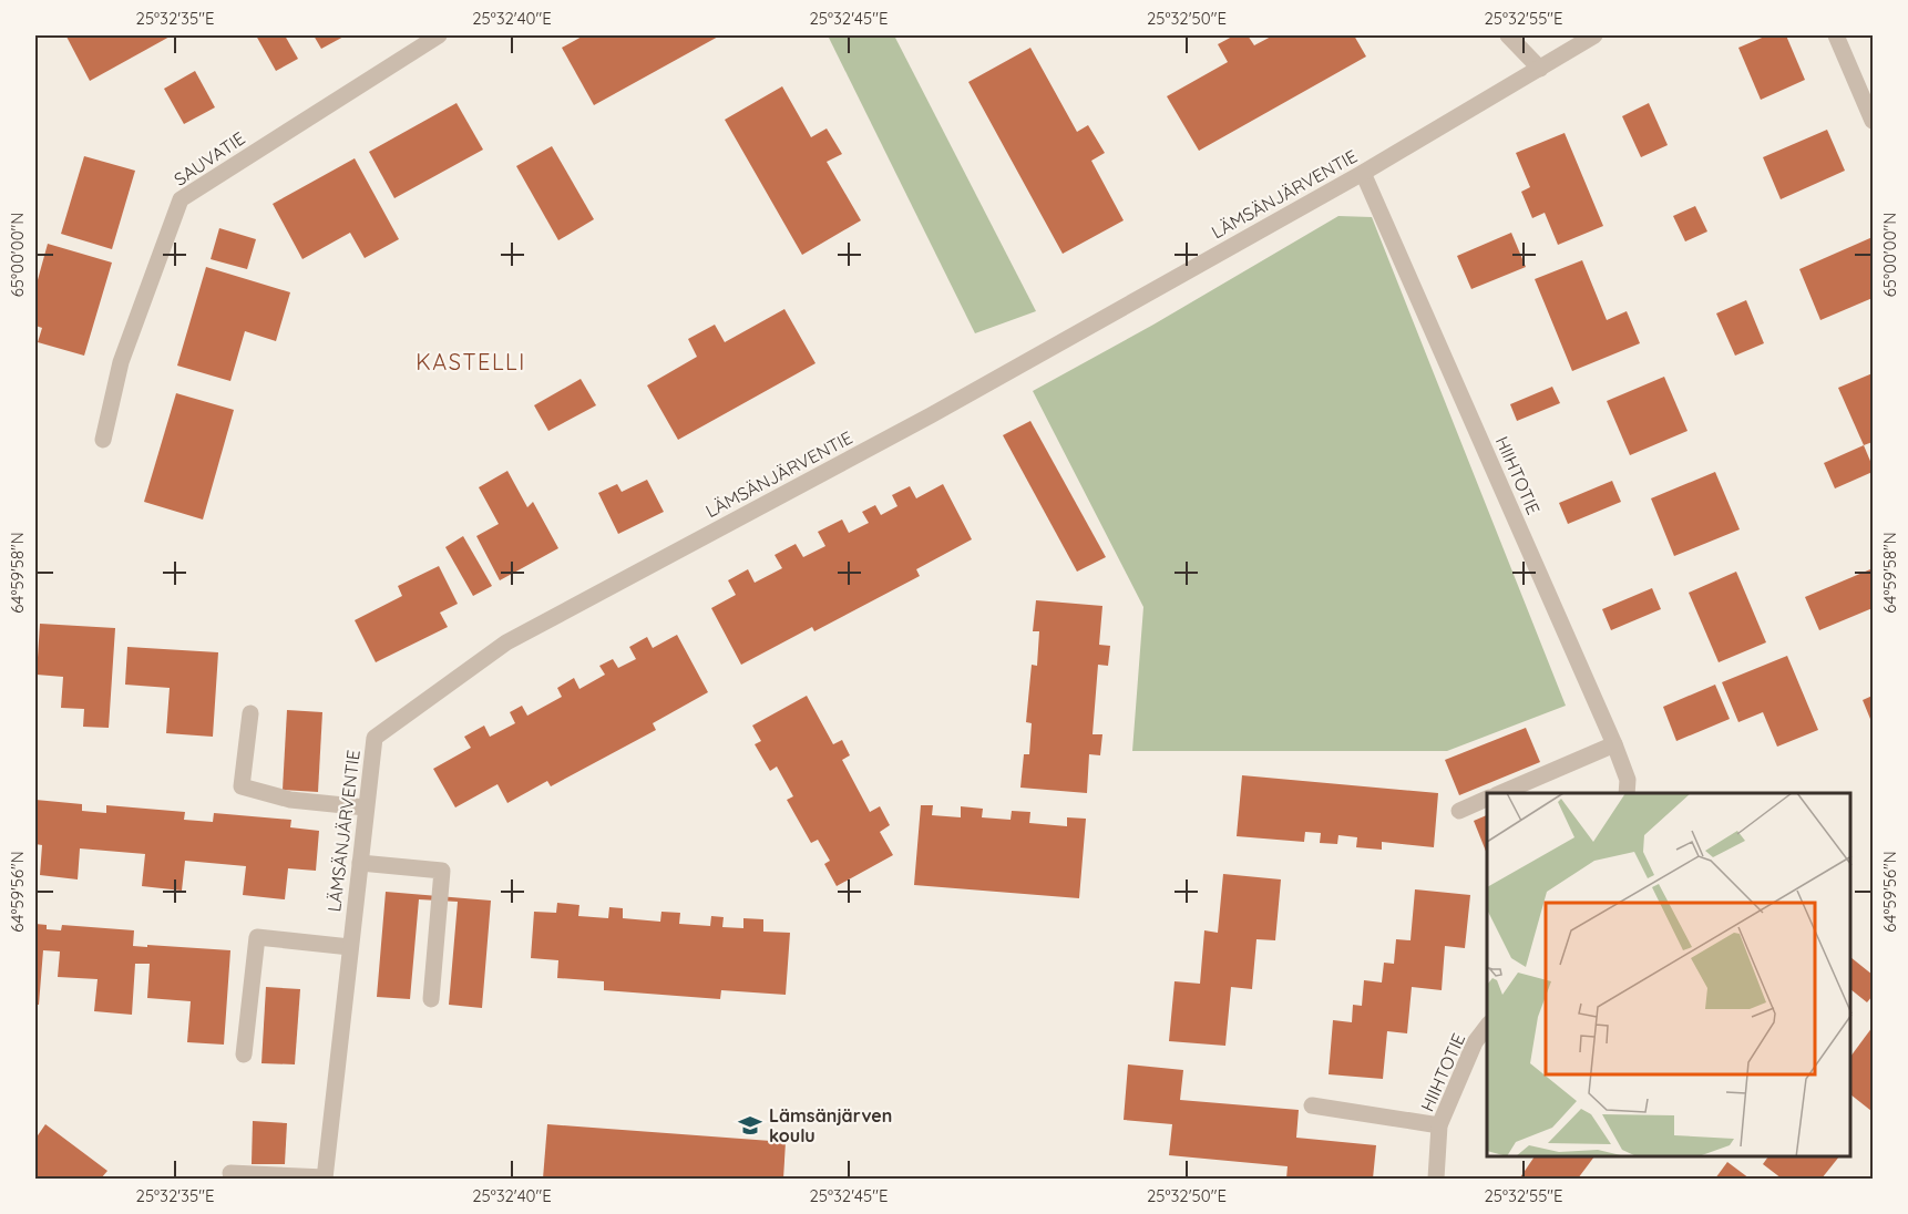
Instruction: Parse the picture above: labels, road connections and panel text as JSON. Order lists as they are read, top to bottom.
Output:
{
  "streets": {
    "street": ["SAUVATIE", "LÄMSÄNJÄRVENTIE", "HIIHTOTIE"]
  },
  "crossings": [
    ["LÄMSÄNJÄRVENTIE", "HIIHTOTIE"]
  ],
  "districts": ["KASTELLI"],
  "places": {
    "school or university": ["Lämsänjärven koulu"]
  },
  "coordinates": [
    "25°32'35\"E",
    "25°32'40\"E",
    "25°32'45\"E",
    "25°32'50\"E",
    "25°32'55\"E",
    "65°00'00\"N",
    "64°59'58\"N",
    "64°59'56\"N"
  ]
}
